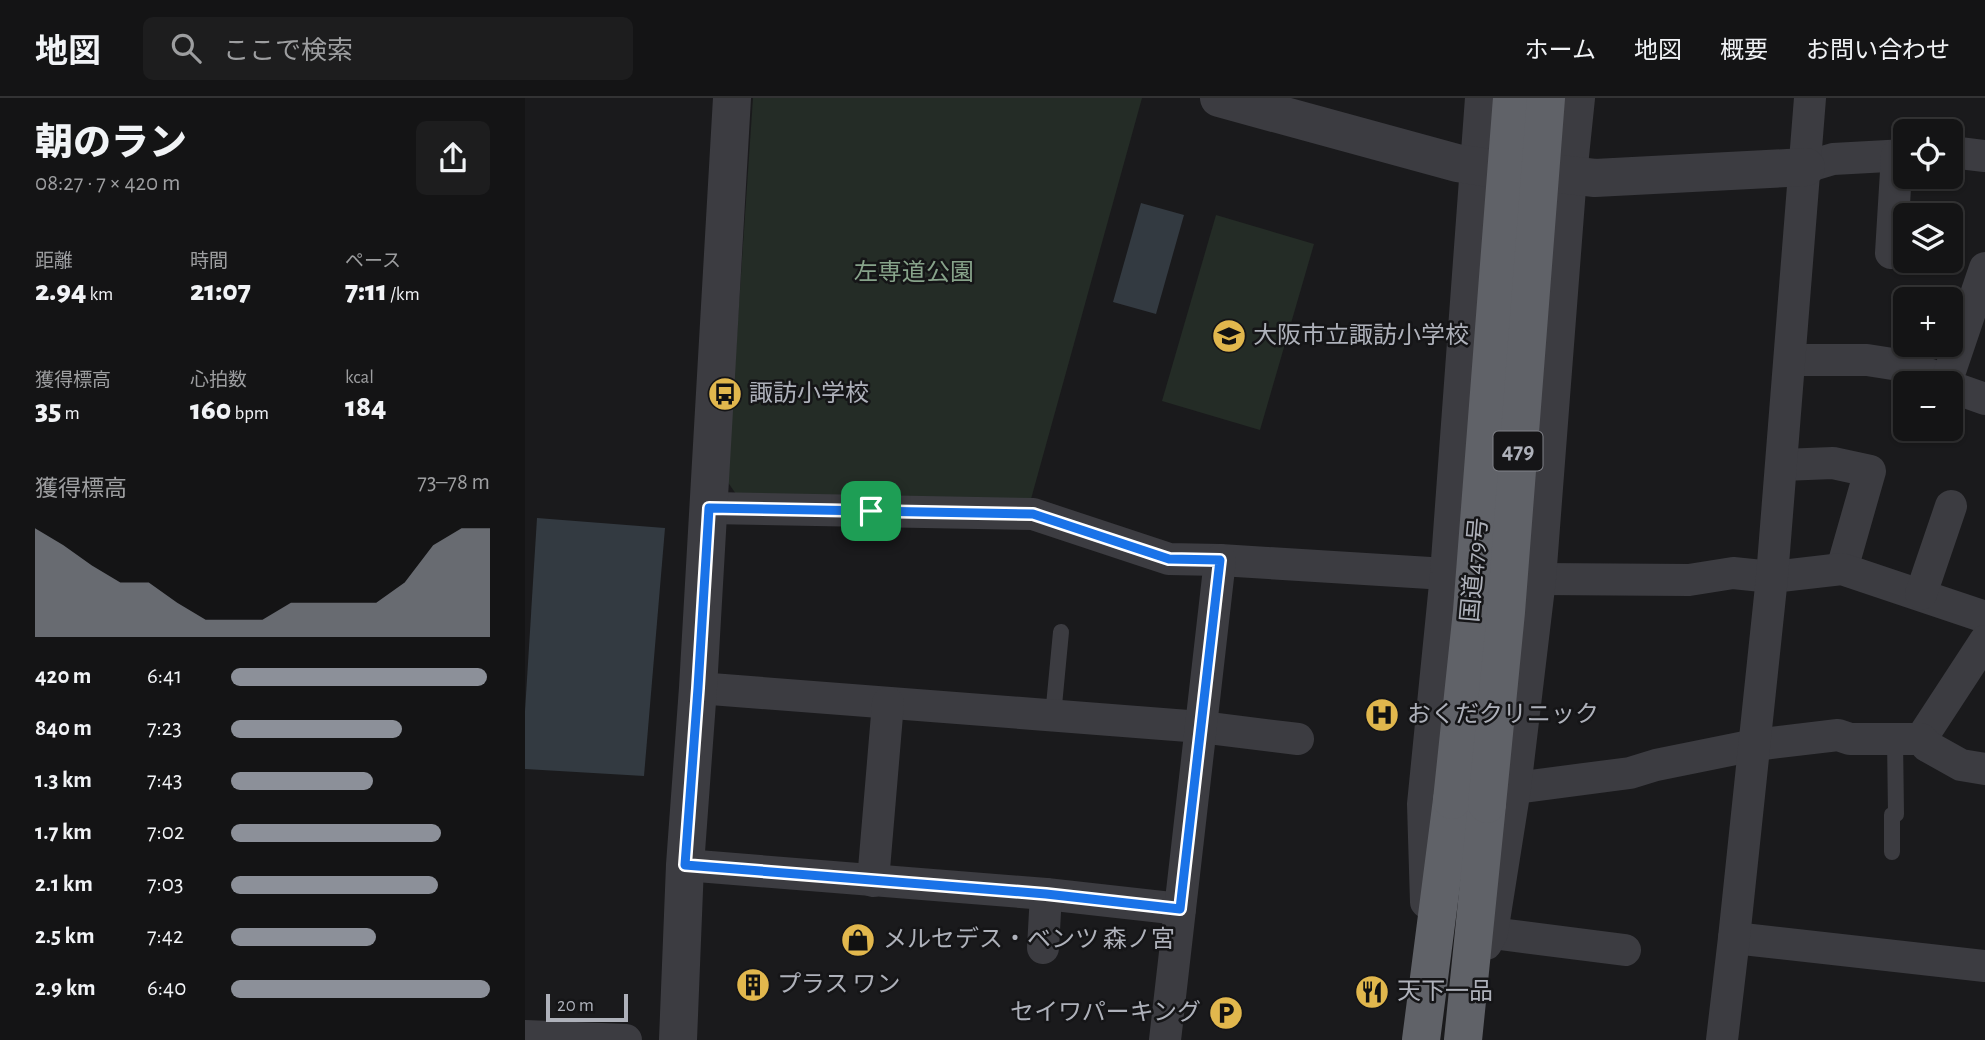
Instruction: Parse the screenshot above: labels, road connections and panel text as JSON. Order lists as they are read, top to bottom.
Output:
{
  "streets": {
    "highway": ["479", "国道479号"]
  },
  "parks": ["左専道公園"],
  "places": {
    "school or university": ["大阪市立諏訪小学校"],
    "bus stop": ["諏訪小学校"],
    "hospital": ["おくだクリニック"],
    "shop": ["メルセデス・ベンツ 森ノ宮"],
    "building": ["プラス ワン"],
    "restaurant": ["天下一品"],
    "parking": ["セイワパーキング"]
  },
  "scale_bar": "20 m",
  "page": {
    "header": "地図",
    "search": "ここで検索",
    "nav": [
      "ホーム",
      "地図",
      "概要",
      "お問い合わせ"
    ],
    "heading": ["朝のラン", "08:27 · 7 × 420 m"],
    "map_buttons": ["+", "−"],
    "stats": [
      ["距離", "2.94 km"],
      ["時間", "21:07"],
      ["ペース", "7:11 /km"],
      ["獲得標高", "35 m"],
      ["心拍数", "160 bpm"],
      ["kcal", "184"]
    ],
    "chart": ["獲得標高", "73–78 m"],
    "list": [
      {
        "name": "420 m",
        "note": "6:41"
      },
      {
        "name": "840 m",
        "note": "7:23"
      },
      {
        "name": "1.3 km",
        "note": "7:43"
      },
      {
        "name": "1.7 km",
        "note": "7:02"
      },
      {
        "name": "2.1 km",
        "note": "7:03"
      },
      {
        "name": "2.5 km",
        "note": "7:42"
      },
      {
        "name": "2.9 km",
        "note": "6:40"
      }
    ],
    "scale": "20 m"
  }
}
